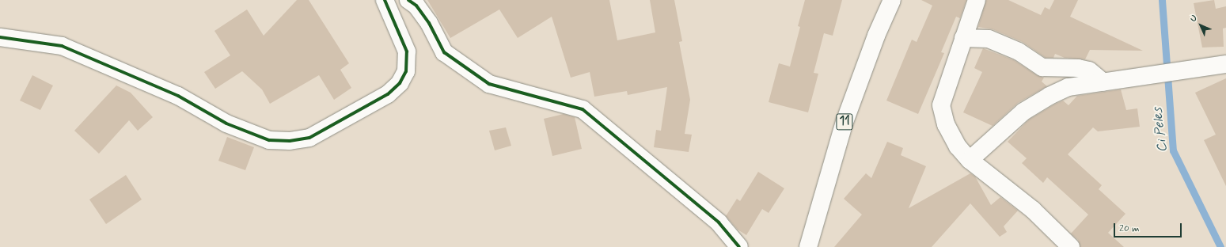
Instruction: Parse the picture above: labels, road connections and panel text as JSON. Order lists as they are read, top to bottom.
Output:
{
  "streets": {
    "main road": ["11"]
  },
  "water": ["Ci Peles"],
  "scale_bar": "20 m",
  "north": "top left"
}
